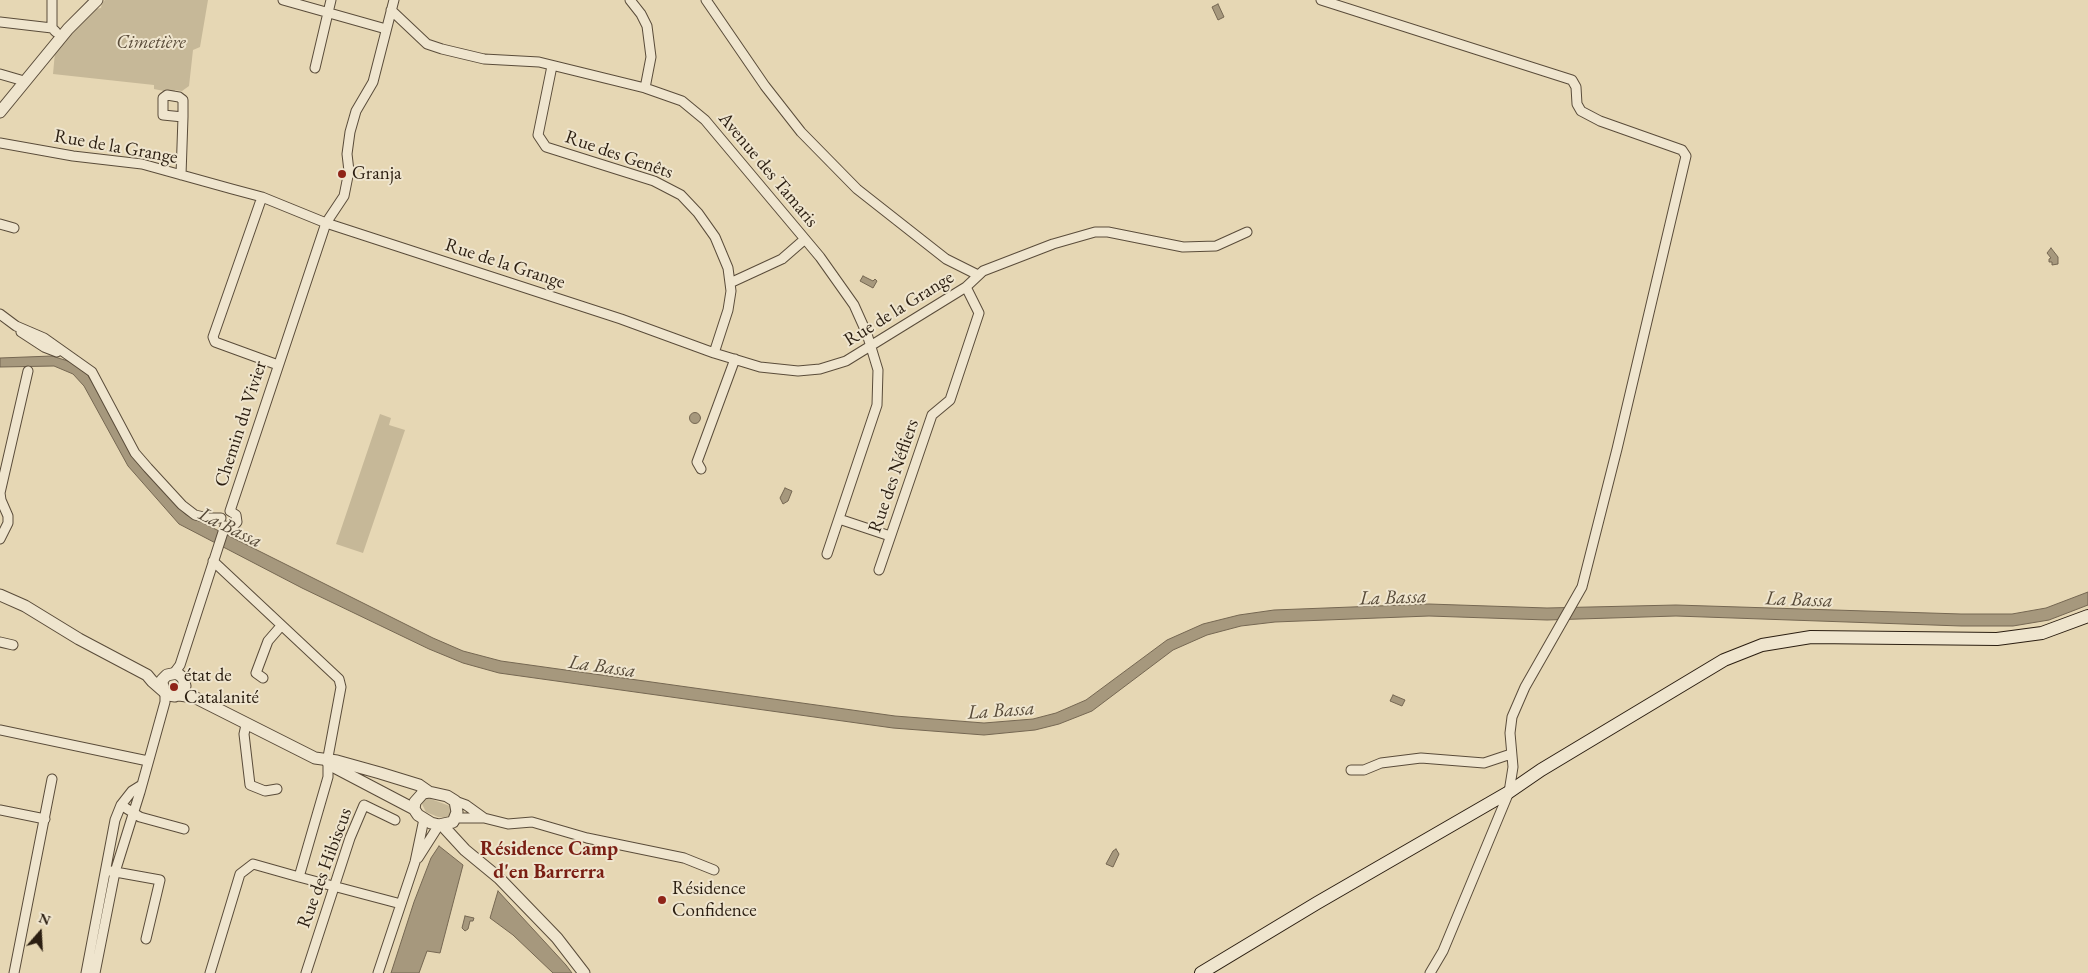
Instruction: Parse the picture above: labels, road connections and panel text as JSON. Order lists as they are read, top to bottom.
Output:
{
  "streets": {
    "street": [
      "Rue de la Grange",
      "Rue des Genêts",
      "Avenue des Tamaris",
      "Chemin du Vivier",
      "Rue des Néfliers",
      "Rue des Hibiscus"
    ]
  },
  "crossings": [
    ["Rue de la Grange", "Rue des Genêts"],
    ["Rue de la Grange", "Avenue des Tamaris"],
    ["Rue de la Grange", "Chemin du Vivier"],
    ["Rue de la Grange", "Rue des Néfliers"],
    ["Rue des Genêts", "Avenue des Tamaris"],
    ["Avenue des Tamaris", "Chemin du Vivier"]
  ],
  "districts": ["Résidence Camp d'en Barrerra"],
  "water": ["La Bassa"],
  "parks": ["Cimetière"],
  "places": ["Granja", "état de Catalanité", "Résidence Confidence"],
  "north": "top"
}
